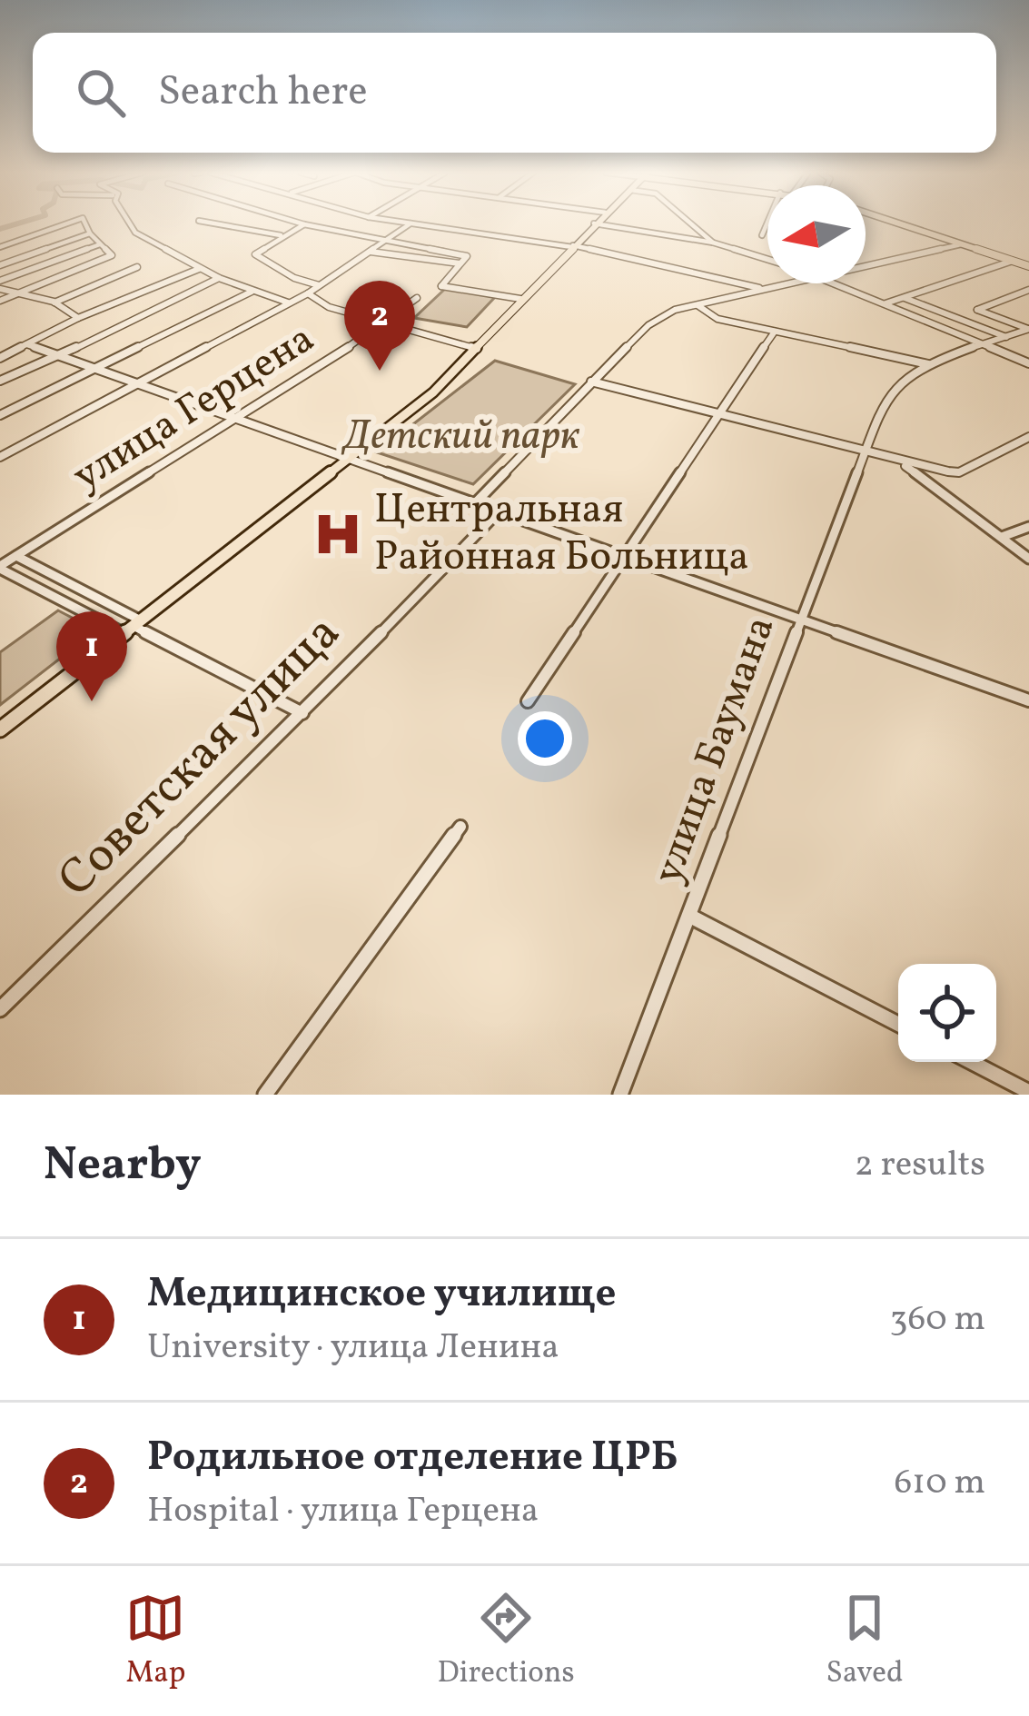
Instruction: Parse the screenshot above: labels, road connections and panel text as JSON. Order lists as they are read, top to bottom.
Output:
{
  "streets": {
    "street": ["улица Герцена", "улица Баумана", "Советская улица"]
  },
  "parks": ["Детский парк"],
  "places": {
    "hospital": ["Центральная Районная Больница"]
  },
  "north": "left",
  "page": {
    "search": "Search here",
    "pins": ["2", "1"],
    "heading": ["Nearby", "2 results"],
    "list": [
      {
        "mark": "1",
        "name": "Медицинское училище",
        "note": "University · улица Ленина",
        "value": "360 m"
      },
      {
        "mark": "2",
        "name": "Родильное отделение ЦРБ",
        "note": "Hospital · улица Герцена",
        "value": "610 m"
      }
    ],
    "nav": ["Map", "Directions", "Saved"]
  }
}
